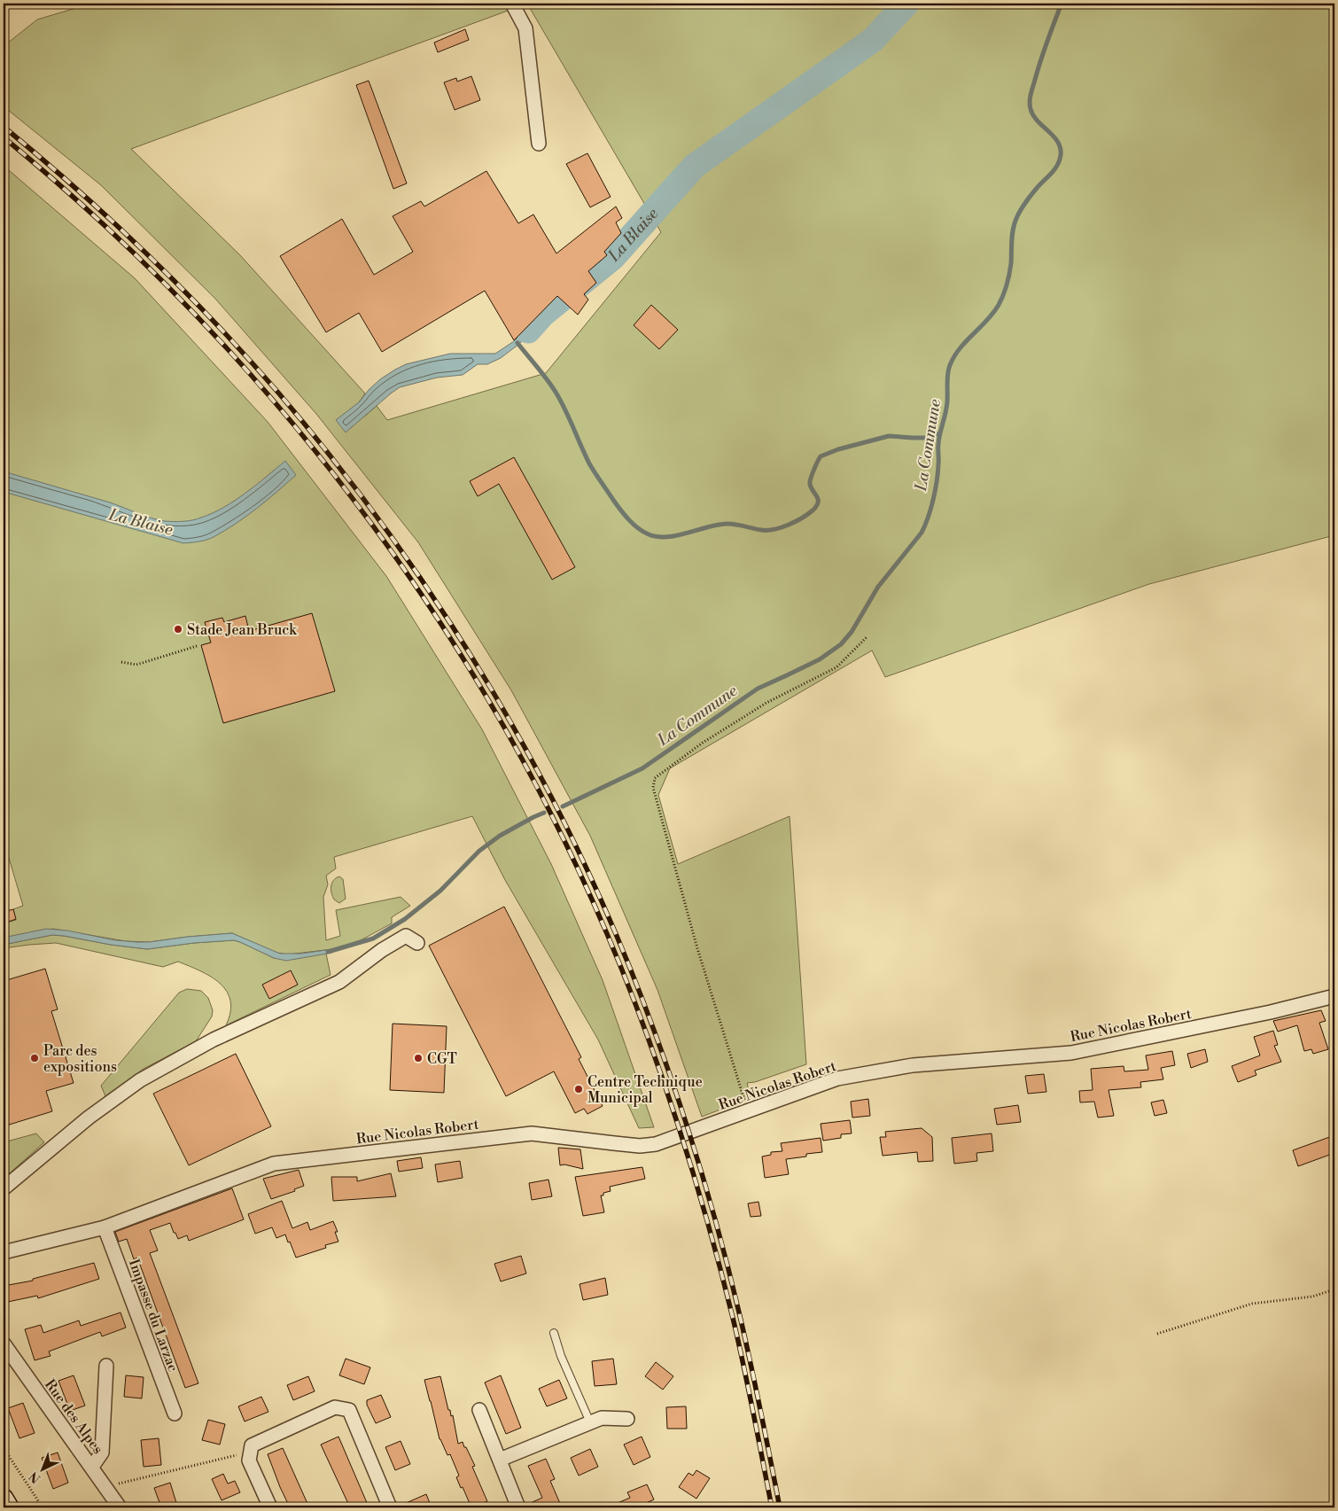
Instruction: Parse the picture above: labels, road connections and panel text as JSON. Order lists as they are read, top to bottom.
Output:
{
  "streets": {
    "street": ["Rue Nicolas Robert", "Impasse du Larzac", "Rue des Alpes"]
  },
  "crossings": [
    ["Rue Nicolas Robert", "Impasse du Larzac"]
  ],
  "water": ["La Blaise", "La Commune"],
  "places": [
    "Stade Jean Bruck",
    "Parc des expositions",
    "CGT",
    "Centre Technique Municipal"
  ],
  "north": "bottom left"
}
